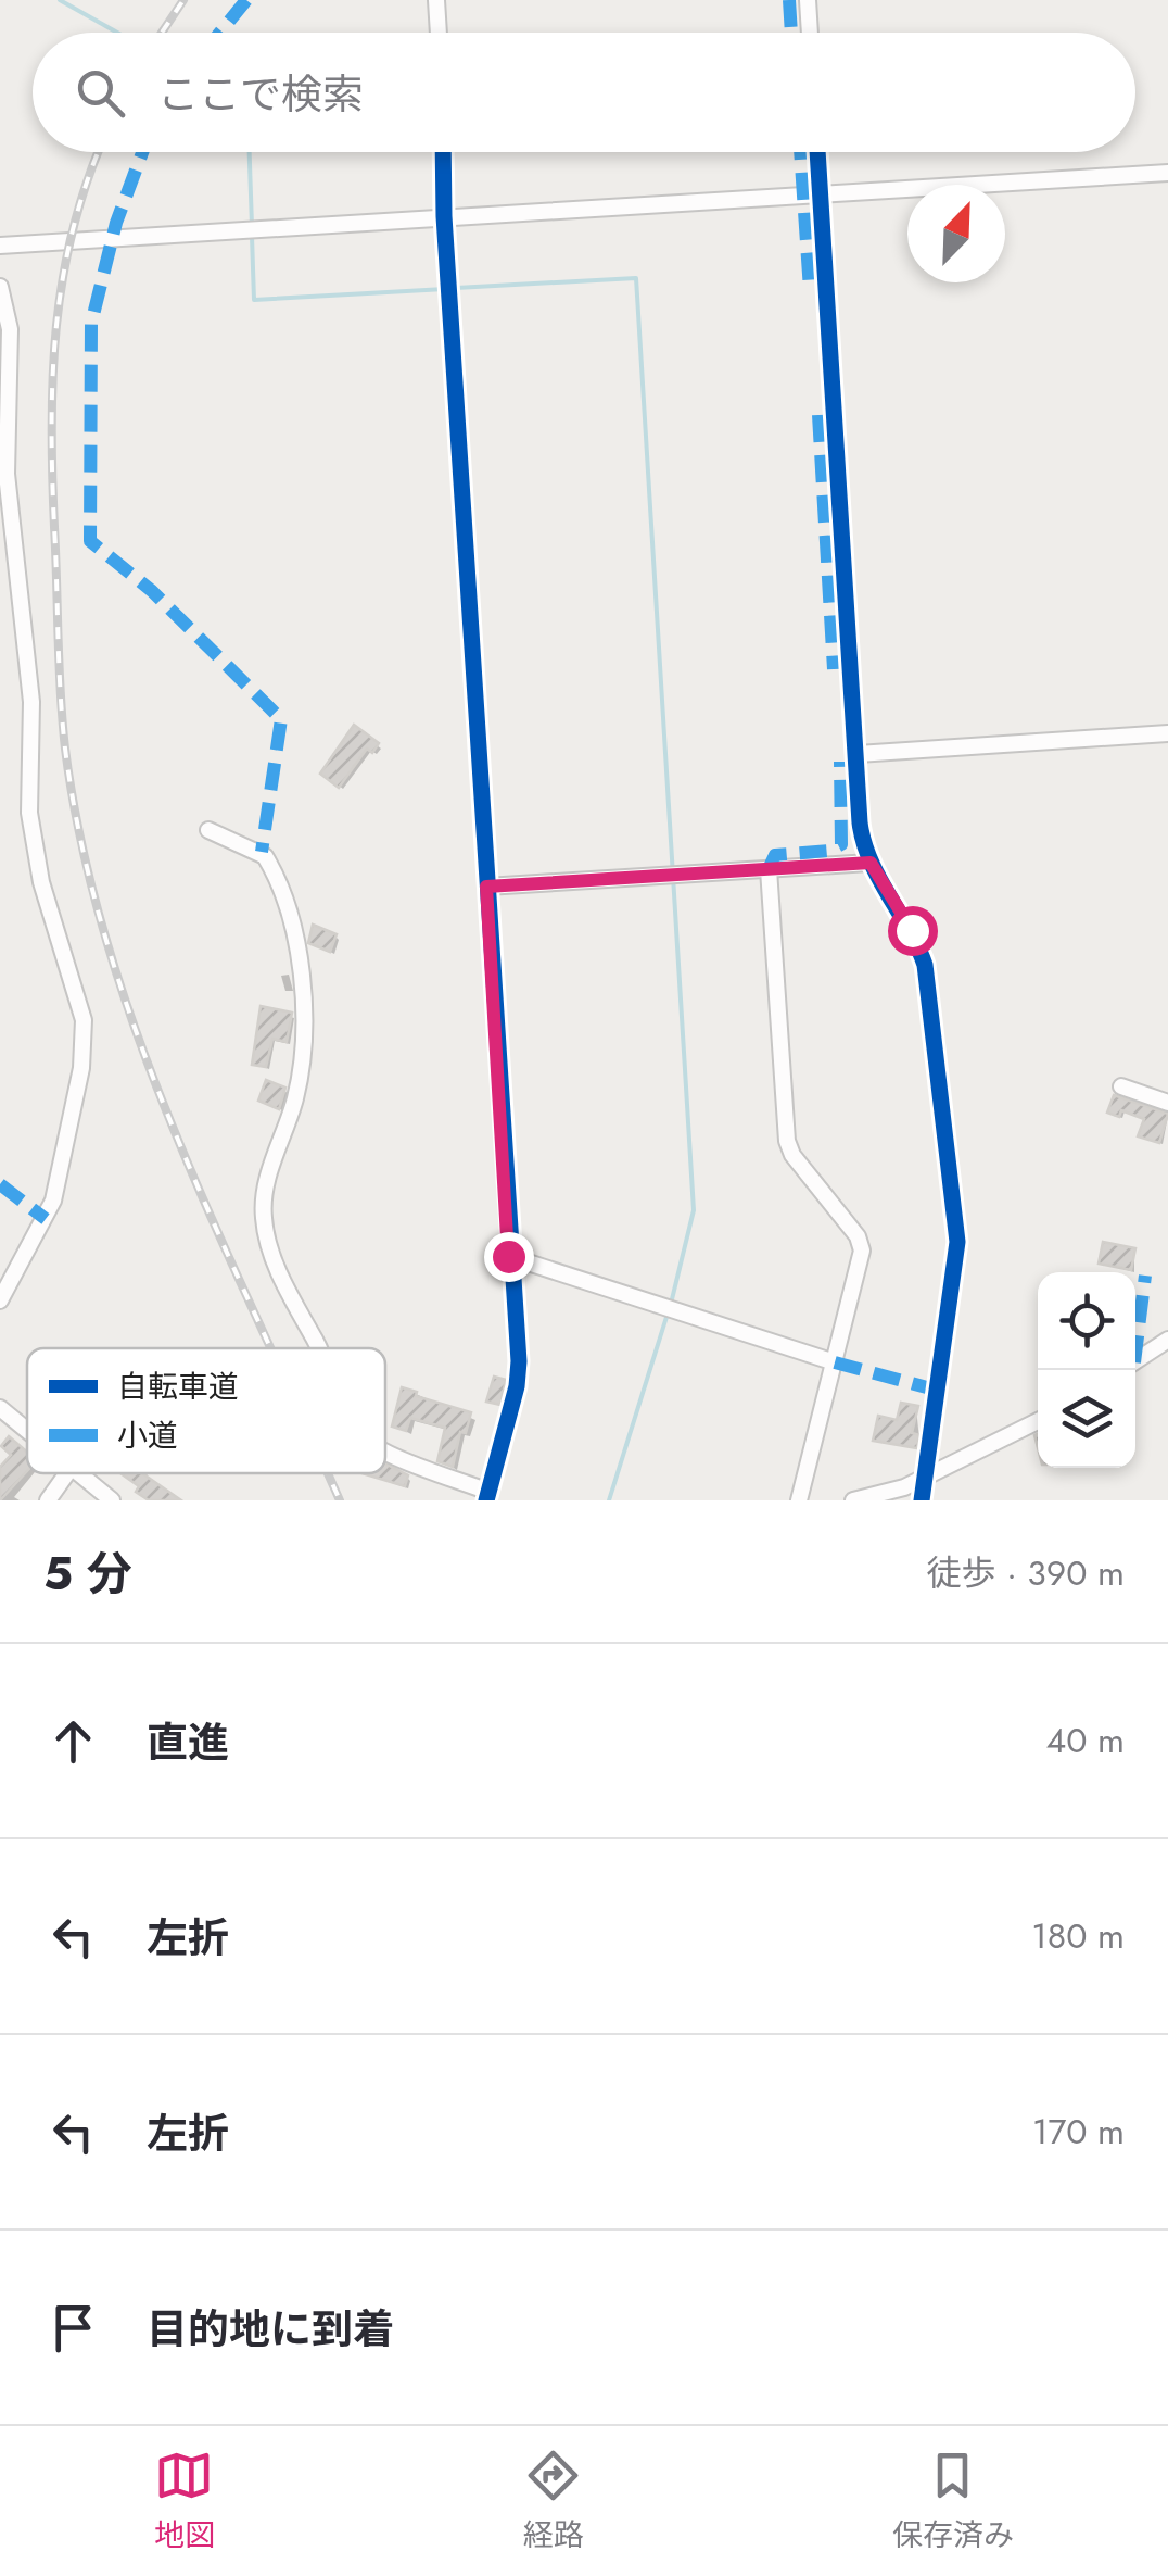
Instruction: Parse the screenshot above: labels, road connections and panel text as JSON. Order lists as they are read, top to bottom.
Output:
{
  "legend": ["自転車道", "小道"],
  "north": "top right",
  "page": {
    "search": "ここで検索",
    "heading": ["5 分", "徒歩 · 390 m"],
    "list": [
      ["直進", "40 m"],
      ["左折", "180 m"],
      ["左折", "170 m"],
      "目的地に到着"
    ],
    "nav": ["地図", "経路", "保存済み"]
  }
}
